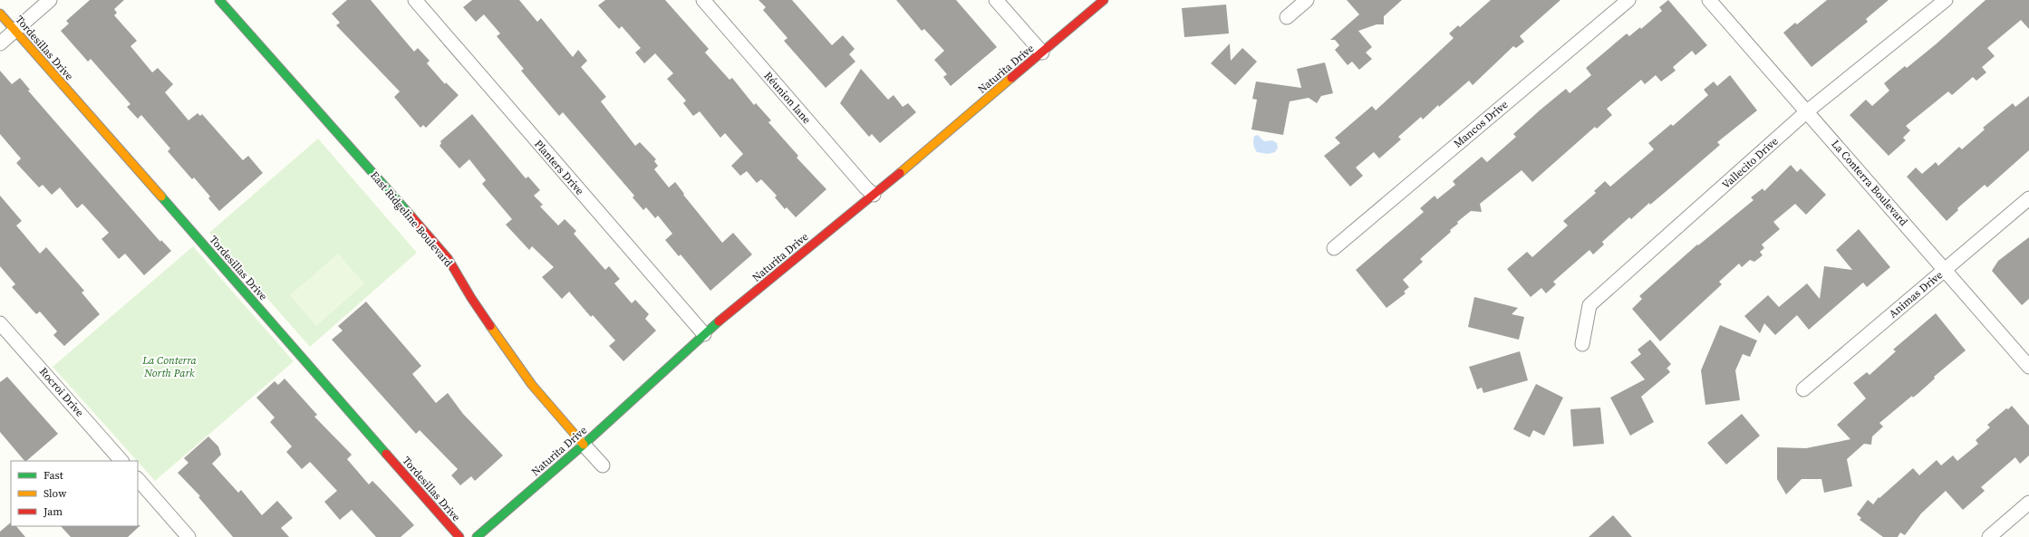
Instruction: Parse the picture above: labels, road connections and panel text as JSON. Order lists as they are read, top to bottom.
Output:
{
  "streets": {
    "street": [
      "Tordesillas Drive",
      "Naturita Drive",
      "Réunion lane",
      "Mancos Drive",
      "Vallecito Drive",
      "Planters Drive",
      "La Conterra Boulevard",
      "East Ridgeline Boulevard",
      "Animas Drive",
      "Rocroi Drive"
    ]
  },
  "crossings": [
    ["Naturita Drive", "Réunion lane"],
    ["Naturita Drive", "Planters Drive"],
    ["Naturita Drive", "East Ridgeline Boulevard"],
    ["Vallecito Drive", "La Conterra Boulevard"],
    ["La Conterra Boulevard", "Animas Drive"]
  ],
  "parks": ["La Conterra North Park"],
  "legend": ["Fast", "Slow", "Jam"]
}
